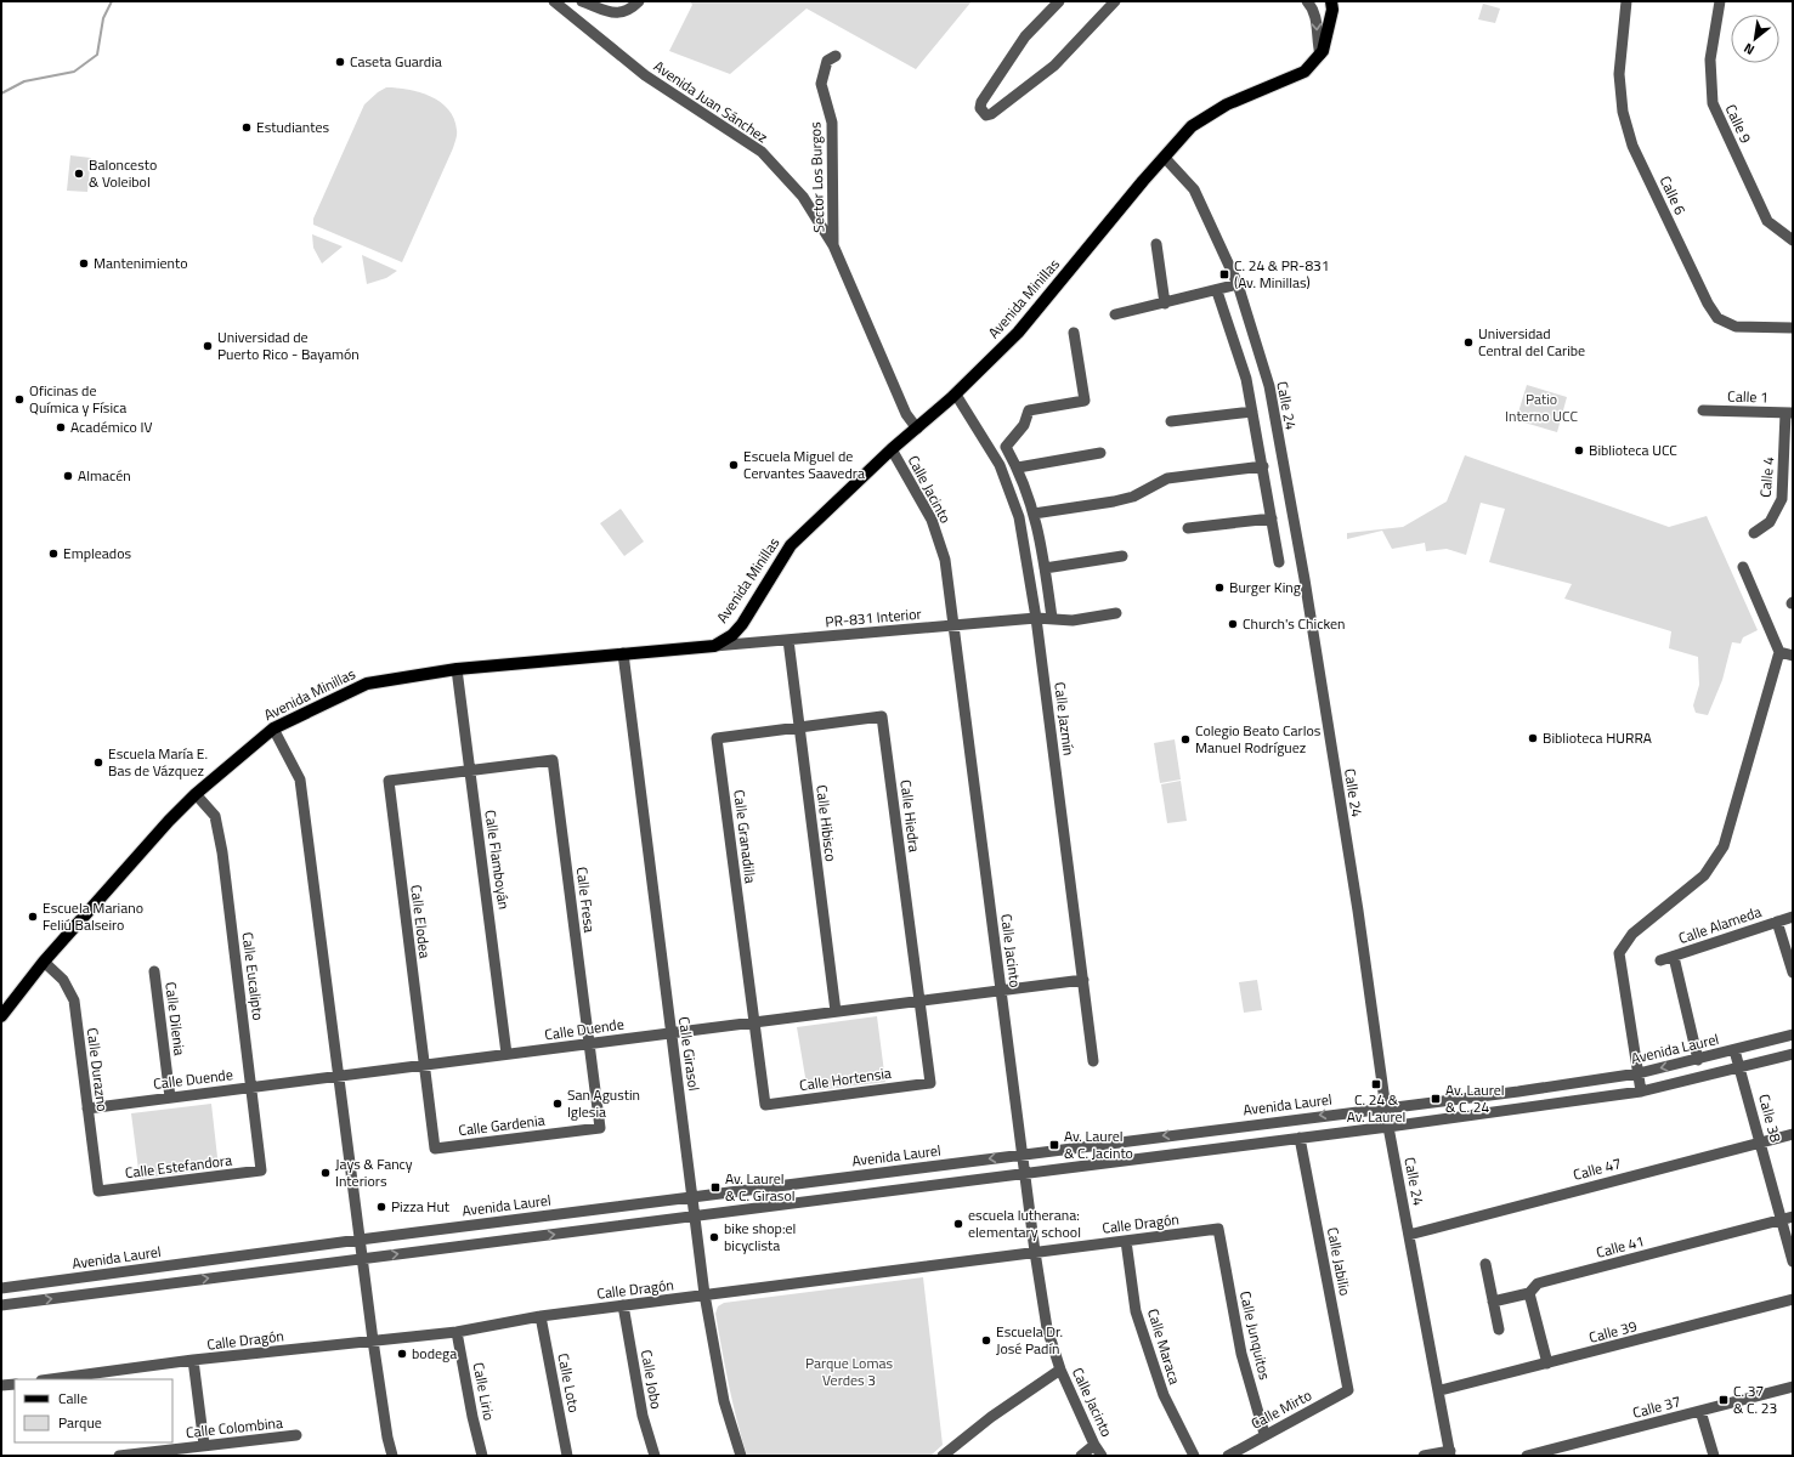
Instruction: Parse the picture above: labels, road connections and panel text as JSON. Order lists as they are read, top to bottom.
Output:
{
  "streets": {
    "main road": ["Avenida Minillas"],
    "street": [
      "Avenida Juan Sánchez",
      "Calle 9",
      "Sector Los Burgos",
      "Calle 6",
      "Calle 1",
      "Calle 24",
      "Calle 4",
      "Calle Jacinto",
      "PR-831 Interior",
      "Calle Jazmín",
      "Calle Hiedra",
      "Calle Hibisco",
      "Calle Granadilla",
      "Calle Flamboyán",
      "Calle Fresa",
      "Calle Elodea",
      "Calle Alameda",
      "Calle Eucalipto",
      "Calle Dilenia",
      "Calle Duende",
      "Avenida Laurel",
      "Calle Girasol",
      "Calle Durazno",
      "Calle Hortensia",
      "Calle 38",
      "Calle Gardenia",
      "Calle Estefandora",
      "Calle 47",
      "Calle Dragón",
      "Calle 41",
      "Calle Jabilio",
      "Calle 39",
      "Calle Junquitos",
      "Calle Maraca",
      "Calle Jobo",
      "Calle Loto",
      "Calle Lirio",
      "Calle 37",
      "Calle Mirto",
      "Calle Colombina"
    ]
  },
  "crossings": [
    ["Avenida Juan Sánchez", "Sector Los Burgos"],
    ["Avenida Juan Sánchez", "Avenida Minillas"],
    ["Avenida Minillas", "Calle 24"],
    ["Avenida Minillas", "Calle Jacinto"],
    ["Avenida Minillas", "PR-831 Interior"],
    ["Avenida Minillas", "Calle Jazmín"],
    ["Avenida Minillas", "Calle Flamboyán"],
    ["Avenida Minillas", "Calle Eucalipto"],
    ["Avenida Minillas", "Calle Girasol"],
    ["Avenida Minillas", "Calle Durazno"],
    ["Calle 1", "Calle 4"],
    ["Calle 24", "Avenida Laurel"],
    ["Calle 24", "Calle 47"],
    ["Calle 24", "Calle 39"],
    ["Calle Jacinto", "PR-831 Interior"],
    ["Calle Jacinto", "Calle Duende"],
    ["Calle Jacinto", "Avenida Laurel"],
    ["Calle Jacinto", "Calle Dragón"],
    ["PR-831 Interior", "Calle Jazmín"],
    ["PR-831 Interior", "Calle Hibisco"],
    ["Calle Jazmín", "Calle Duende"],
    ["Calle Hiedra", "Calle Hibisco"],
    ["Calle Hiedra", "Calle Granadilla"],
    ["Calle Hiedra", "Calle Duende"],
    ["Calle Hiedra", "Calle Hortensia"],
    ["Calle Hibisco", "Calle Granadilla"],
    ["Calle Hibisco", "Calle Duende"],
    ["Calle Granadilla", "Calle Duende"],
    ["Calle Granadilla", "Calle Hortensia"],
    ["Calle Flamboyán", "Calle Fresa"],
    ["Calle Flamboyán", "Calle Elodea"],
    ["Calle Flamboyán", "Calle Duende"],
    ["Calle Fresa", "Calle Elodea"],
    ["Calle Fresa", "Calle Duende"],
    ["Calle Fresa", "Calle Gardenia"],
    ["Calle Elodea", "Calle Duende"],
    ["Calle Elodea", "Calle Gardenia"],
    ["Calle Alameda", "Avenida Laurel"],
    ["Calle Eucalipto", "Calle Duende"],
    ["Calle Eucalipto", "Calle Estefandora"],
    ["Calle Dilenia", "Calle Duende"],
    ["Calle Duende", "Calle Girasol"],
    ["Calle Duende", "Calle Durazno"],
    ["Calle Duende", "Calle Hortensia"],
    ["Calle Duende", "Calle Gardenia"],
    ["Avenida Laurel", "Calle Girasol"],
    ["Avenida Laurel", "Calle 38"],
    ["Calle Girasol", "Calle Dragón"],
    ["Calle Durazno", "Calle Estefandora"],
    ["Calle 38", "Calle 47"],
    ["Calle 38", "Calle 41"],
    ["Calle Dragón", "Calle Junquitos"],
    ["Calle Dragón", "Calle Maraca"],
    ["Calle Dragón", "Calle Jobo"],
    ["Calle Dragón", "Calle Loto"],
    ["Calle Dragón", "Calle Lirio"],
    ["Calle Jabilio", "Calle Mirto"],
    ["Calle Junquitos", "Calle Mirto"]
  ],
  "parks": ["Patio Interno UCC", "Parque Lomas Verdes 3"],
  "places": {
    "other": [
      "Caseta Guardia",
      "Estudiantes",
      "Baloncesto & Voleibol",
      "Mantenimiento",
      "Universidad Central del Caribe",
      "Universidad de Puerto Rico - Bayamón",
      "Oficinas de Química y Física",
      "Académico IV",
      "Biblioteca UCC",
      "Escuela Miguel de Cervantes Saavedra",
      "Almacén",
      "Empleados",
      "Burger King",
      "Church's Chicken",
      "Biblioteca HURRA",
      "Colegio Beato Carlos Manuel Rodríguez",
      "Escuela María E. Bas de Vázquez",
      "Escuela Mariano Feliú Balseiro",
      "San Agustin Iglesia",
      "Jays & Fancy Interiors",
      "Pizza Hut",
      "escuela lutherana: elementary school",
      "bike shop:el bicyclista",
      "Escuela Dr. José Padín",
      "bodega"
    ],
    "transit": [
      "C. 24 & PR-831 (Av. Minillas)",
      "C. 24 & Av. Laurel",
      "Av. Laurel & C. 24",
      "Av. Laurel & C. Jacinto",
      "Av. Laurel & C. Girasol",
      "C. 37 & C. 23"
    ]
  },
  "legend": ["Calle", "Parque"],
  "north": "bottom left"
}
